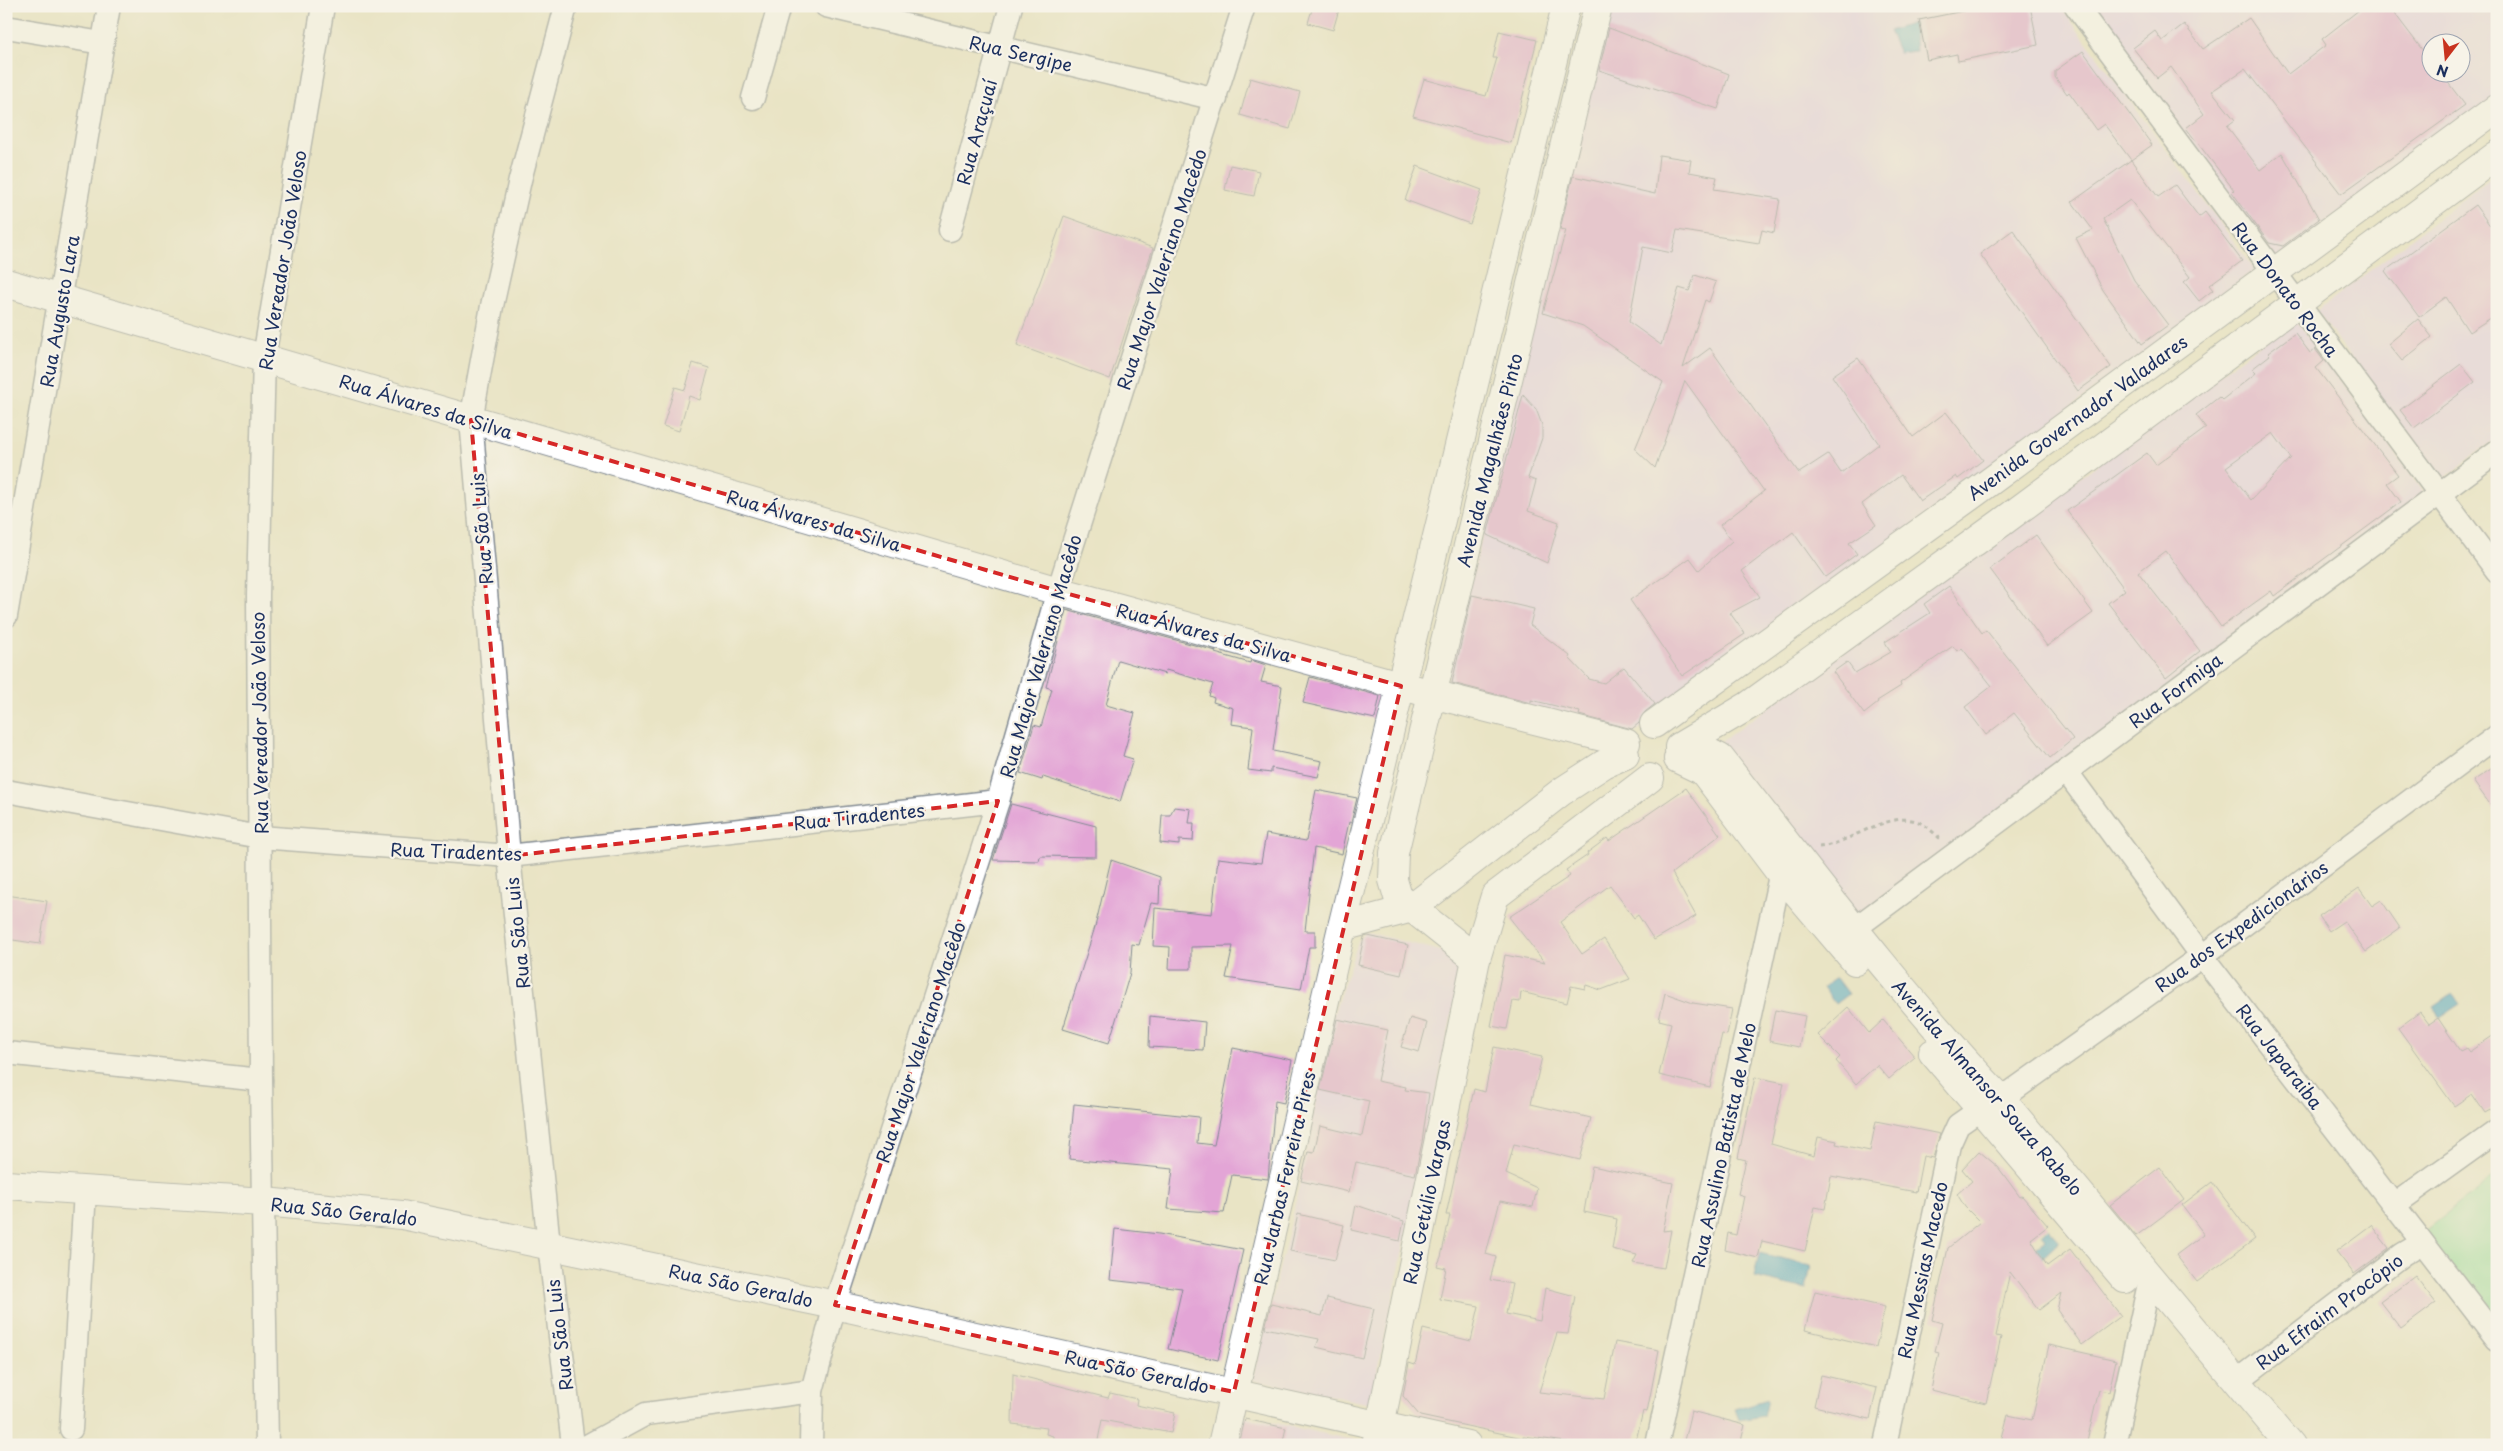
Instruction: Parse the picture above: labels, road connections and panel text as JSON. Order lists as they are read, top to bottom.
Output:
{
  "streets": {
    "street": [
      "Rua Sergipe",
      "Rua Araçuaí",
      "Rua Vereador João Veloso",
      "Rua Major Valeriano Macêdo",
      "Rua Donato Rocha",
      "Rua Augusto Lara",
      "Rua Álvares da Silva",
      "Avenida Governador Valadares",
      "Avenida Magalhães Pinto",
      "Rua São Luis",
      "Rua Formiga",
      "Rua Tiradentes",
      "Rua dos Expedicionários",
      "Rua Japaraiba",
      "Avenida Almansor Souza Rabelo",
      "Rua Assulino Batista de Melo",
      "Rua Jarbas Ferreira Pires",
      "Rua Getúlio Vargas",
      "Rua São Geraldo",
      "Rua Messias Macedo",
      "Rua Efraim Procópio"
    ]
  },
  "crossings": [
    ["Rua Sergipe", "Rua Araçuaí"],
    ["Rua Sergipe", "Rua Major Valeriano Macêdo"],
    ["Rua Vereador João Veloso", "Rua Álvares da Silva"],
    ["Rua Vereador João Veloso", "Rua Tiradentes"],
    ["Rua Vereador João Veloso", "Rua São Geraldo"],
    ["Rua Major Valeriano Macêdo", "Rua Álvares da Silva"],
    ["Rua Major Valeriano Macêdo", "Rua Tiradentes"],
    ["Rua Major Valeriano Macêdo", "Rua São Geraldo"],
    ["Rua Donato Rocha", "Avenida Governador Valadares"],
    ["Rua Donato Rocha", "Rua Formiga"],
    ["Rua Augusto Lara", "Rua Álvares da Silva"],
    ["Rua Álvares da Silva", "Avenida Governador Valadares"],
    ["Rua Álvares da Silva", "Avenida Magalhães Pinto"],
    ["Rua Álvares da Silva", "Rua São Luis"],
    ["Rua Álvares da Silva", "Avenida Almansor Souza Rabelo"],
    ["Rua Álvares da Silva", "Rua Getúlio Vargas"],
    ["Avenida Governador Valadares", "Avenida Almansor Souza Rabelo"],
    ["Avenida Governador Valadares", "Rua Getúlio Vargas"],
    ["Avenida Magalhães Pinto", "Rua Jarbas Ferreira Pires"],
    ["Rua São Luis", "Rua Tiradentes"],
    ["Rua São Luis", "Rua São Geraldo"],
    ["Rua Formiga", "Rua Japaraiba"],
    ["Rua Formiga", "Avenida Almansor Souza Rabelo"],
    ["Rua dos Expedicionários", "Rua Japaraiba"],
    ["Rua dos Expedicionários", "Avenida Almansor Souza Rabelo"],
    ["Rua dos Expedicionários", "Rua Messias Macedo"],
    ["Rua Japaraiba", "Rua Efraim Procópio"],
    ["Avenida Almansor Souza Rabelo", "Rua Assulino Batista de Melo"],
    ["Avenida Almansor Souza Rabelo", "Rua Getúlio Vargas"],
    ["Avenida Almansor Souza Rabelo", "Rua Messias Macedo"],
    ["Avenida Almansor Souza Rabelo", "Rua Efraim Procópio"],
    ["Rua Jarbas Ferreira Pires", "Rua São Geraldo"],
    ["Rua Getúlio Vargas", "Rua São Geraldo"]
  ],
  "north": "bottom"
}
